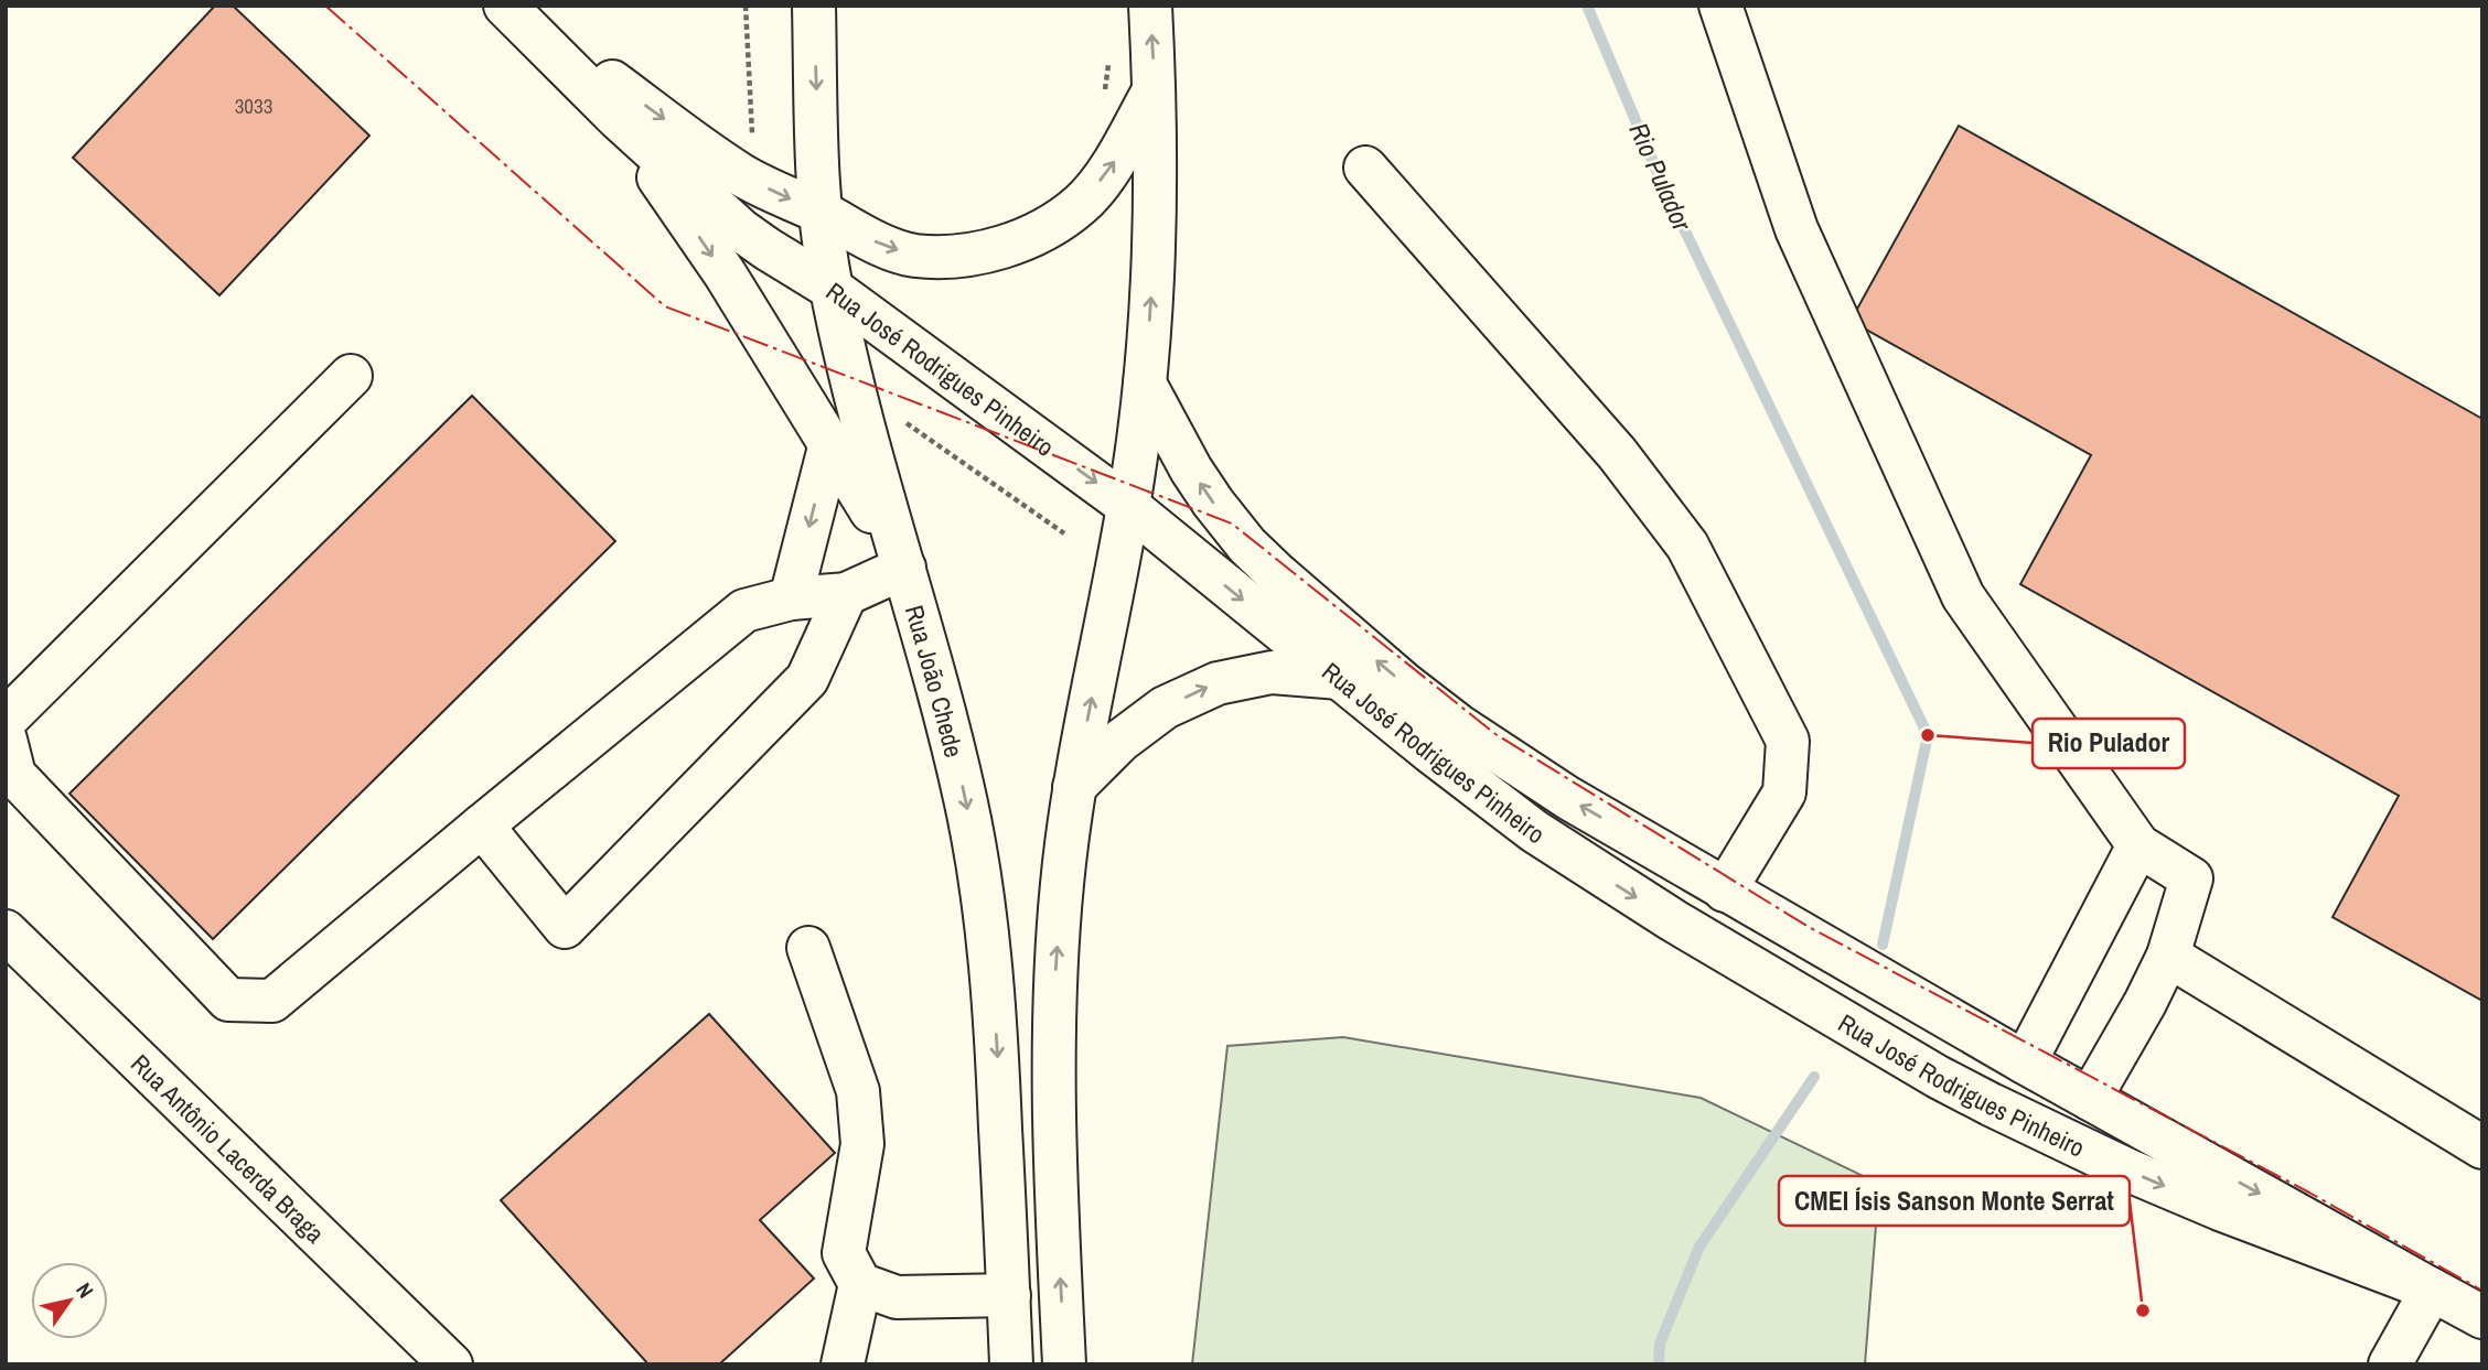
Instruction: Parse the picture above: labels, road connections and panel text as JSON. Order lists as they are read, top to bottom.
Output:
{
  "streets": {
    "main road": ["Rua José Rodrigues Pinheiro", "Rua João Chede", "Rua Antônio Lacerda Braga"]
  },
  "crossings": [
    ["Rua José Rodrigues Pinheiro", "Rua João Chede"]
  ],
  "water": ["Rio Pulador"],
  "places": ["Rio Pulador", "CMEI Ísis Sanson Monte Serrat"],
  "house_numbers": ["3033"],
  "north": "top right"
}
